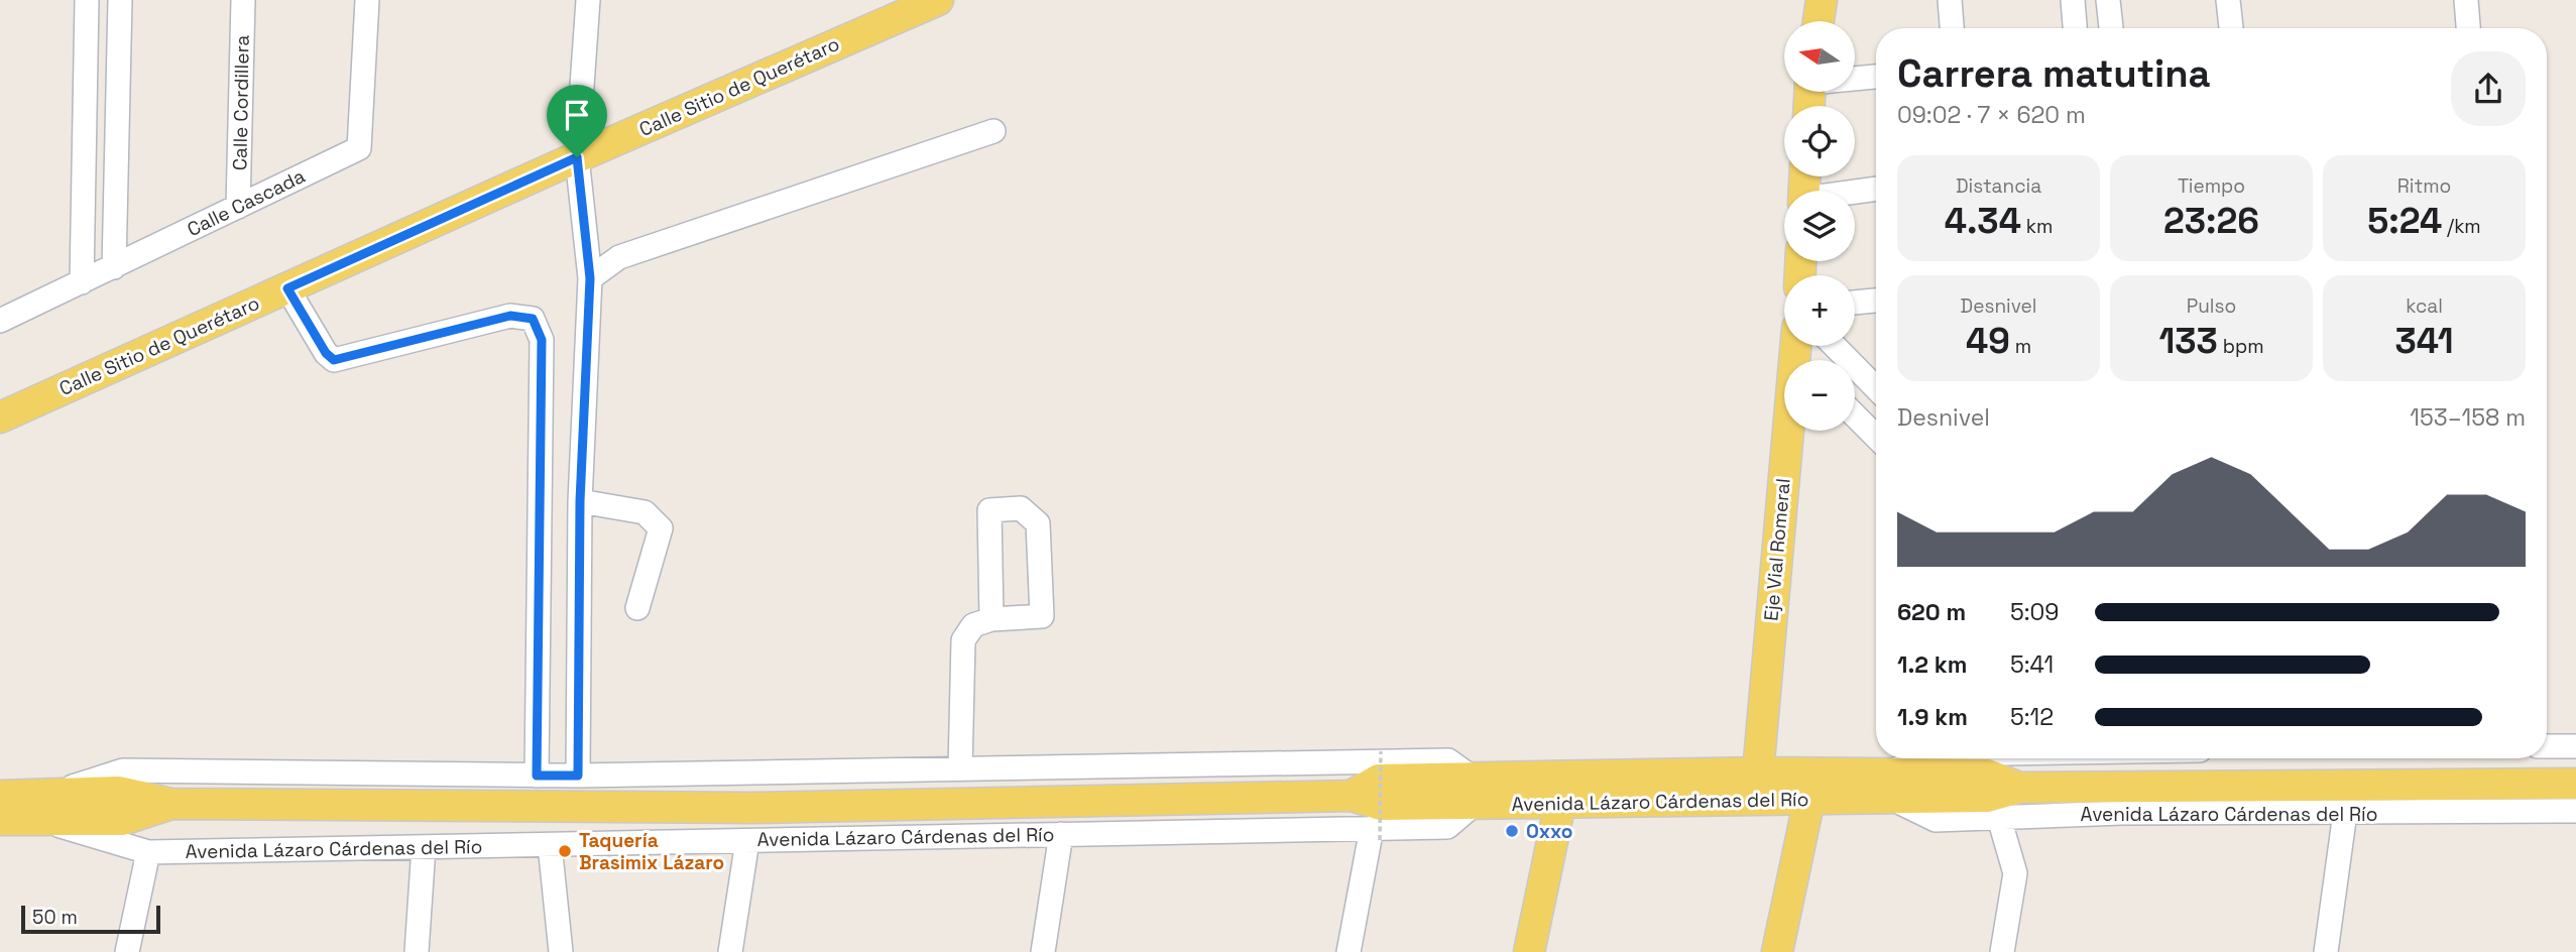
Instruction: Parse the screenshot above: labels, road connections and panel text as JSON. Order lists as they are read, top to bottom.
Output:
{
  "streets": {
    "main road": ["Calle Sitio de Querétaro", "Eje Vial Romeral", "Avenida Lázaro Cárdenas del Río"],
    "street": ["Calle Cordillera", "Calle Cascada"]
  },
  "crossings": [
    ["Calle Cordillera", "Calle Cascada"],
    ["Eje Vial Romeral", "Avenida Lázaro Cárdenas del Río"]
  ],
  "places": ["Oxxo", "Taquería Brasimix Lázaro"],
  "scale_bar": "50 m",
  "north": "left",
  "page": {
    "map_buttons": ["+", "−"],
    "heading": ["Carrera matutina", "09:02 · 7 × 620 m"],
    "stats": [
      ["Distancia", "4.34 km"],
      ["Tiempo", "23:26"],
      ["Ritmo", "5:24 /km"],
      ["Desnivel", "49 m"],
      ["Pulso", "133 bpm"],
      ["kcal", "341"]
    ],
    "chart": ["Desnivel", "153–158 m"],
    "list": [
      {
        "name": "620 m",
        "note": "5:09"
      },
      {
        "name": "1.2 km",
        "note": "5:41"
      },
      {
        "name": "1.9 km",
        "note": "5:12"
      }
    ],
    "scale": "50 m"
  }
}
